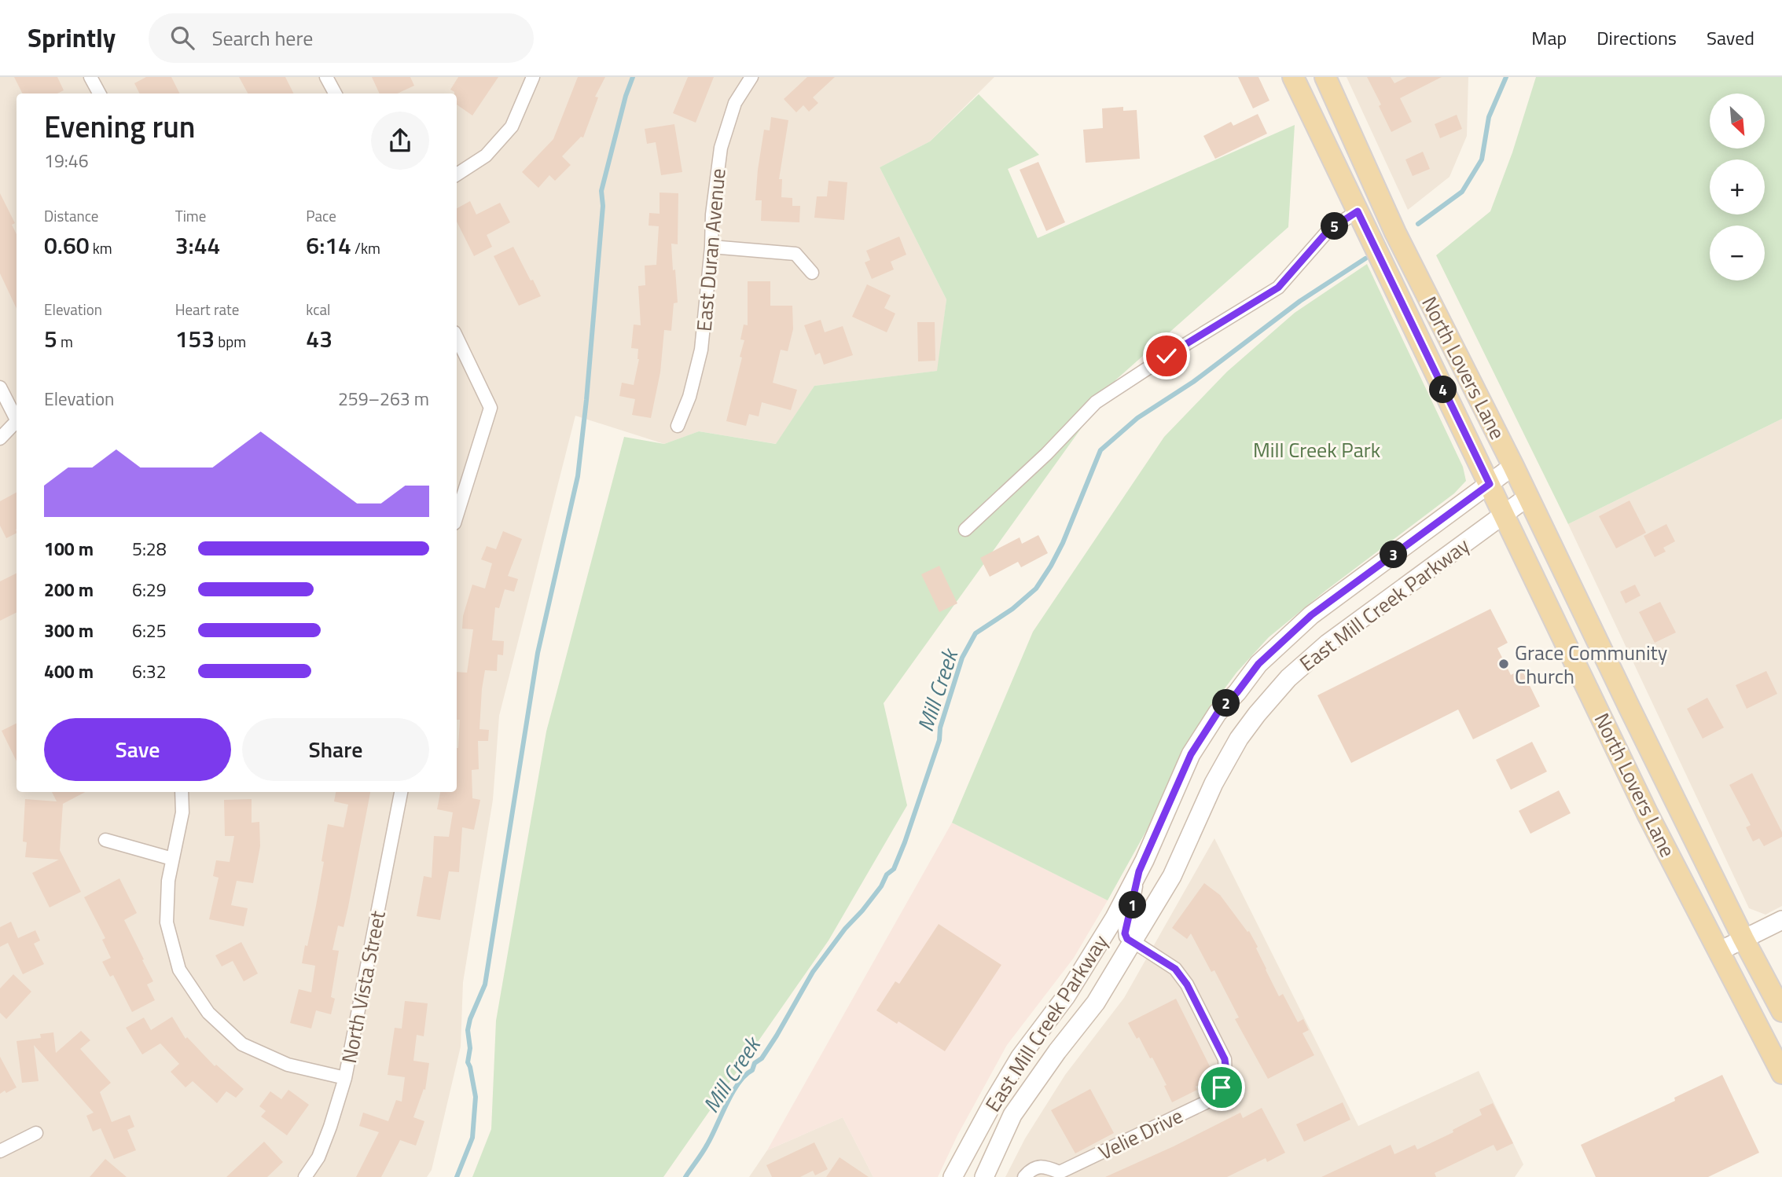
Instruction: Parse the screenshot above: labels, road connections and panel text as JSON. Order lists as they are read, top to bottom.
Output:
{
  "streets": {
    "main road": ["North Lovers Lane"],
    "street": [
      "East Duran Avenue",
      "East Mill Creek Parkway",
      "North Vista Street",
      "Velie Drive"
    ]
  },
  "crossings": [
    ["North Lovers Lane", "East Mill Creek Parkway"],
    ["East Mill Creek Parkway", "Velie Drive"]
  ],
  "water": ["Mill Creek"],
  "parks": ["Mill Creek Park"],
  "places": ["Grace Community Church"],
  "north": "bottom right",
  "page": {
    "header": "Sprintly",
    "search": "Search here",
    "nav": ["Map", "Directions", "Saved"],
    "map_buttons": ["+", "−"],
    "heading": ["Evening run", "19:46"],
    "stats": [
      ["Distance", "0.60 km"],
      ["Time", "3:44"],
      ["Pace", "6:14 /km"],
      ["Elevation", "5 m"],
      ["Heart rate", "153 bpm"],
      ["kcal", "43"]
    ],
    "pins": [
      "5",
      "4",
      "3",
      "2",
      "1"
    ],
    "chart": ["Elevation", "259–263 m"],
    "list": [
      {
        "name": "100 m",
        "note": "5:28"
      },
      {
        "name": "200 m",
        "note": "6:29"
      },
      {
        "name": "300 m",
        "note": "6:25"
      },
      {
        "name": "400 m",
        "note": "6:32"
      }
    ],
    "buttons": ["Save", "Share"]
  }
}
